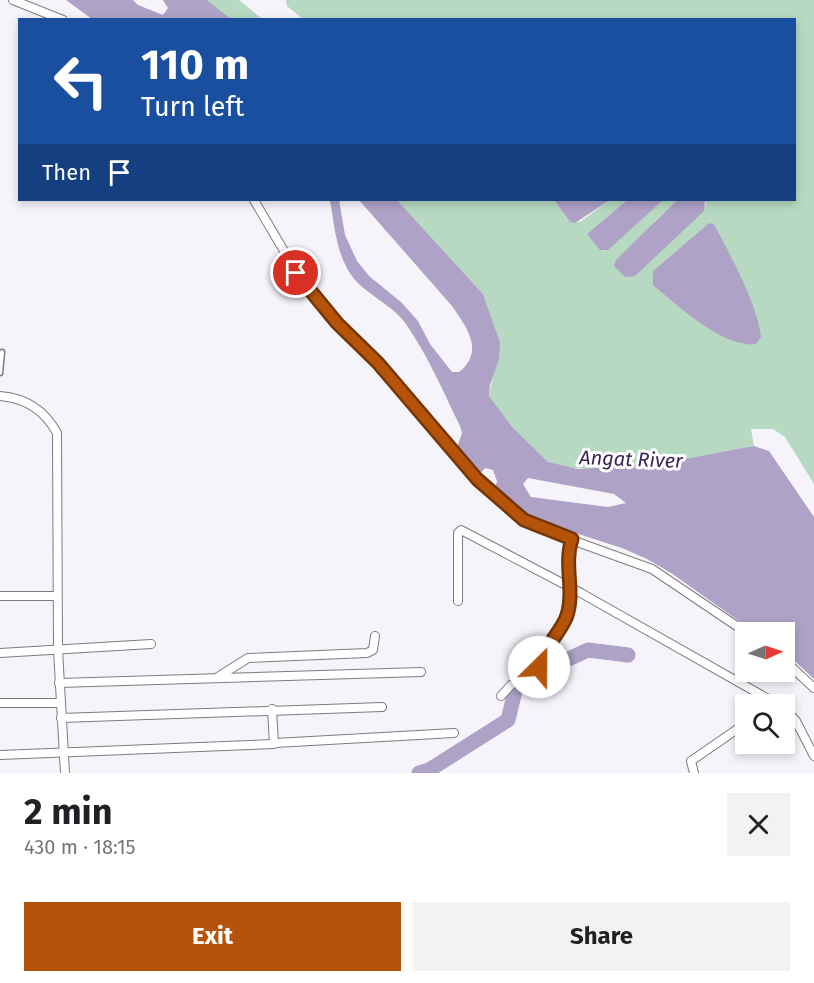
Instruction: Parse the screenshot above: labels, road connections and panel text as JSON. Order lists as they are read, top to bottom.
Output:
{
  "water": ["Angat River"],
  "north": "right",
  "page": {
    "turn": ["110 m", "Turn left"],
    "then": "Then",
    "heading": ["2 min", "430 m · 18:15"],
    "buttons": ["Exit", "Share"]
  }
}
